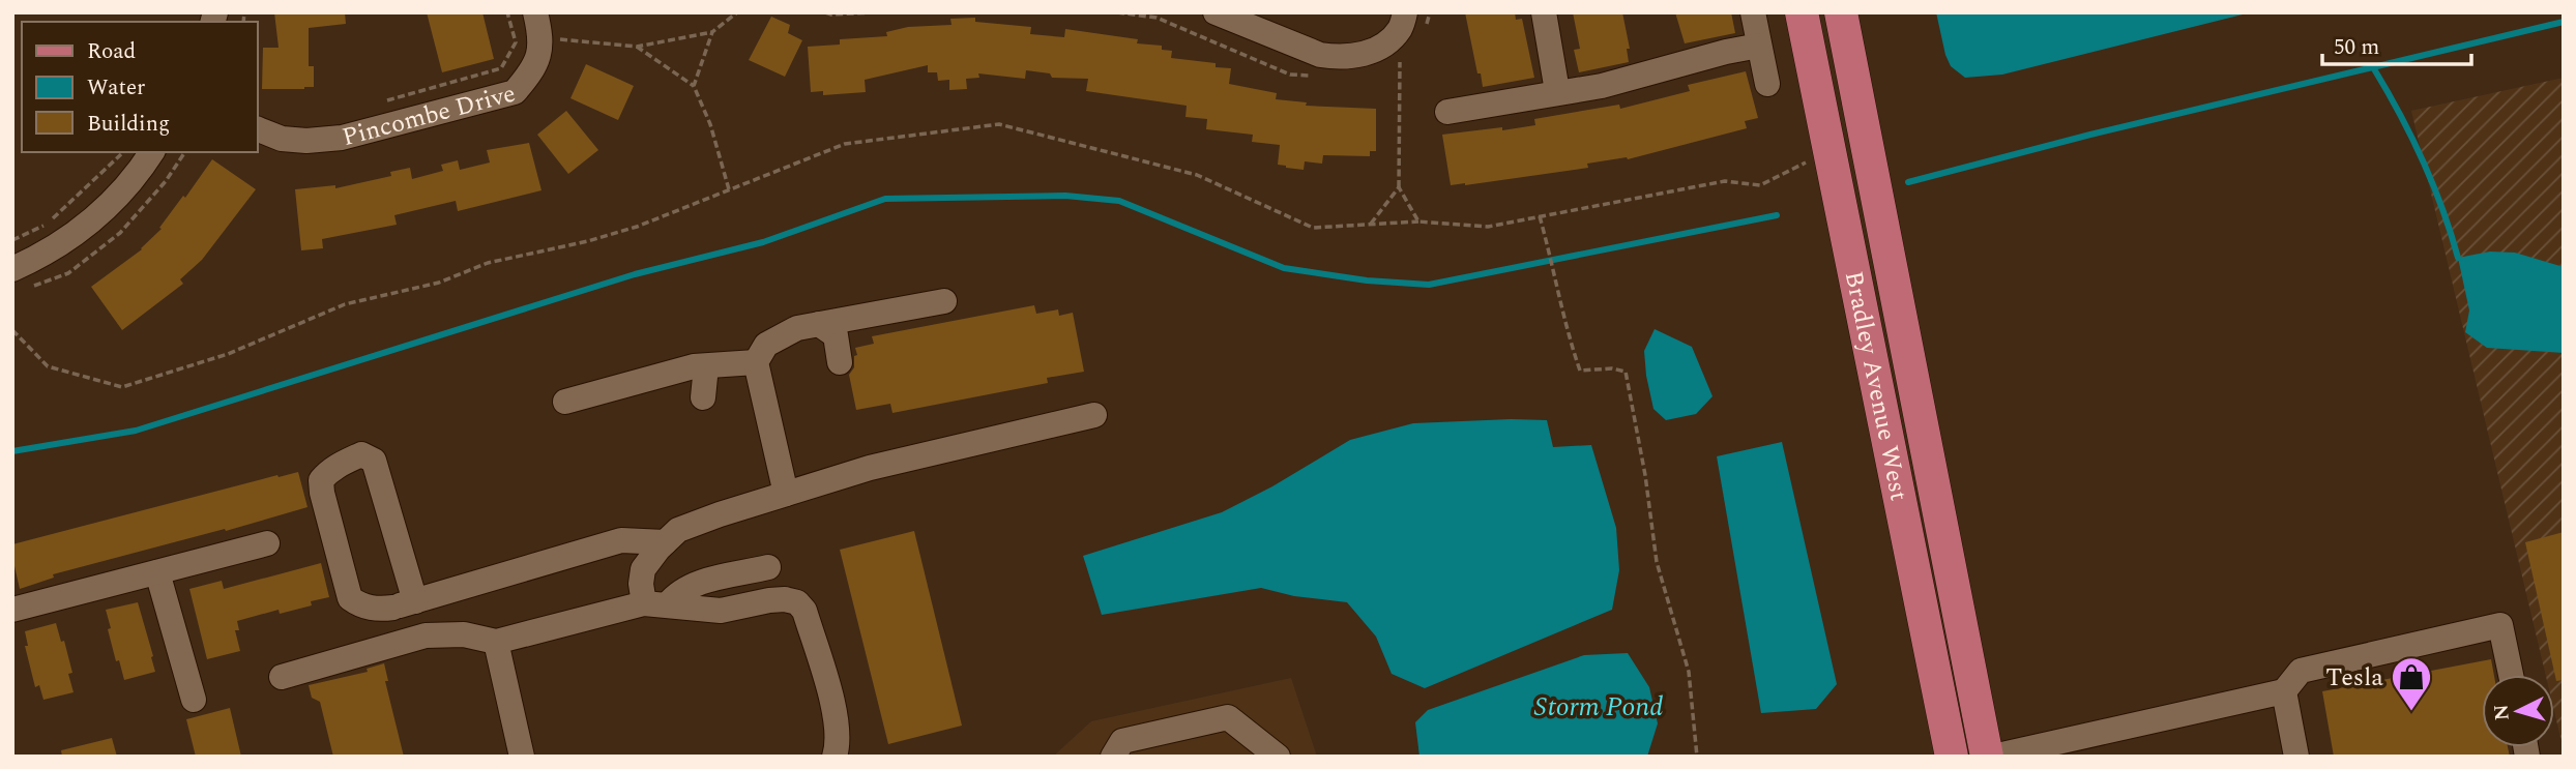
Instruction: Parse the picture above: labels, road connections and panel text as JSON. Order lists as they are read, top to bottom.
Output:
{
  "streets": {
    "main road": ["Bradley Avenue West"],
    "street": ["Pincombe Drive"]
  },
  "water": ["Storm Pond"],
  "places": {
    "shop": ["Tesla"]
  },
  "legend": ["Road", "Water", "Building"],
  "scale_bar": "50 m",
  "north": "left"
}
